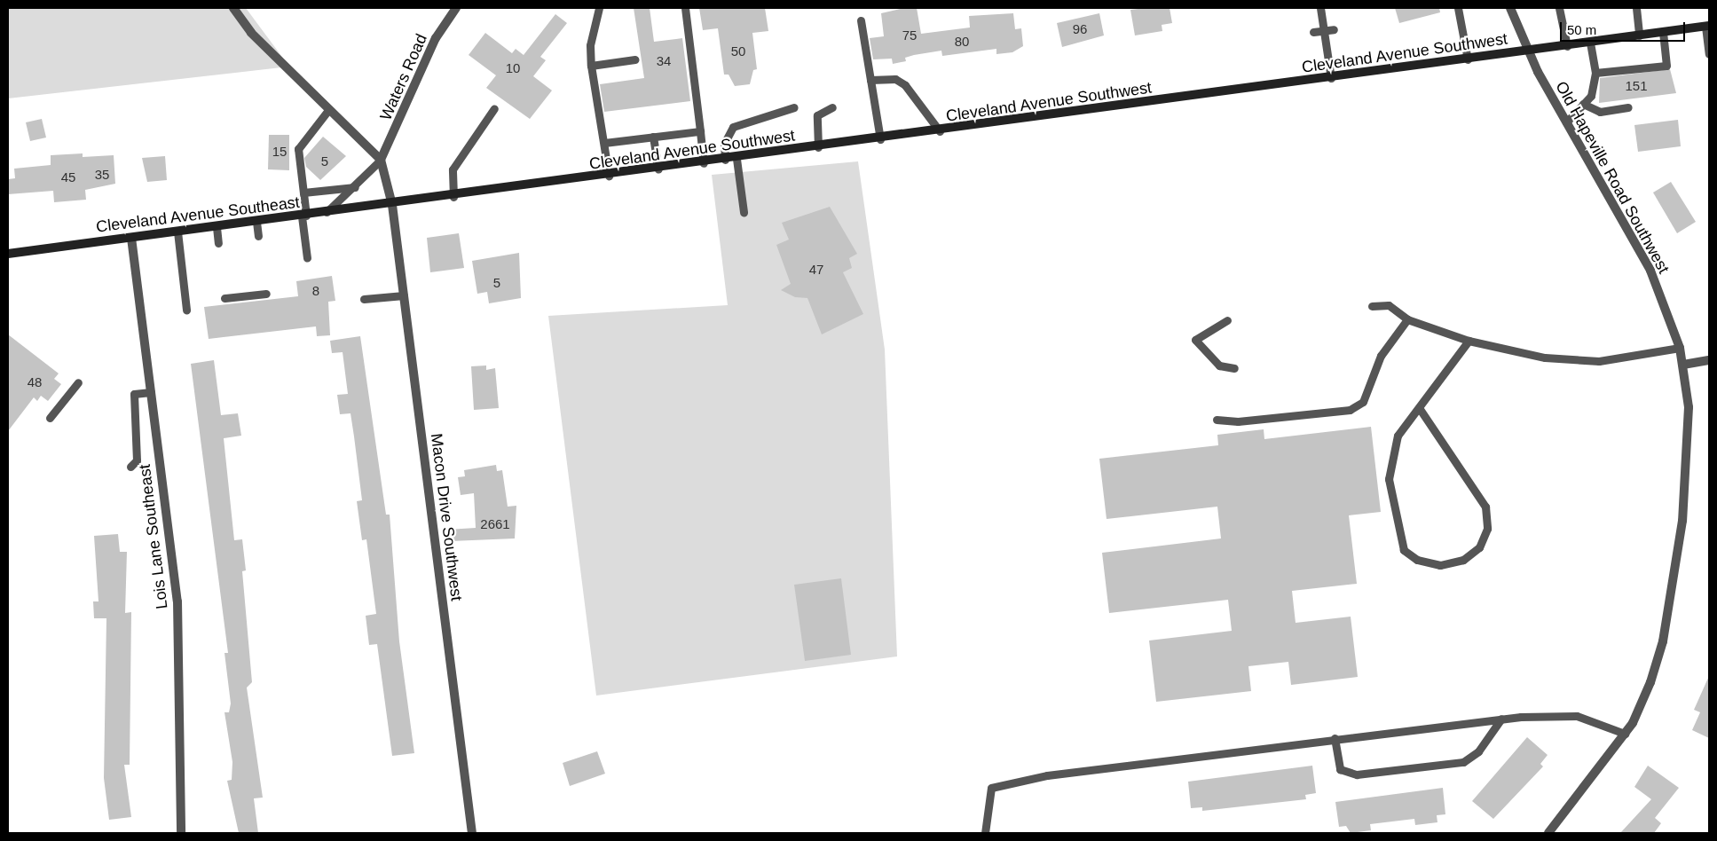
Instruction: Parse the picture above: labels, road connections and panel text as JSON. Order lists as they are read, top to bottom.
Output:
{
  "streets": {
    "main road": ["Cleveland Avenue Southwest", "Cleveland Avenue Southeast"],
    "street": [
      "Waters Road",
      "Old Hapeville Road Southwest",
      "Macon Drive Southwest",
      "Lois Lane Southeast"
    ]
  },
  "crossings": [
    ["Cleveland Avenue Southwest", "Old Hapeville Road Southwest"],
    ["Cleveland Avenue Southwest", "Cleveland Avenue Southeast"],
    ["Cleveland Avenue Southwest", "Macon Drive Southwest"],
    ["Waters Road", "Macon Drive Southwest"],
    ["Cleveland Avenue Southeast", "Macon Drive Southwest"],
    ["Cleveland Avenue Southeast", "Lois Lane Southeast"]
  ],
  "house_numbers": [
    "96",
    "75",
    "80",
    "50",
    "34",
    "10",
    "151",
    "15",
    "5",
    "35",
    "45",
    "47",
    "5",
    "8",
    "48",
    "2661"
  ],
  "scale_bar": "50 m"
}
